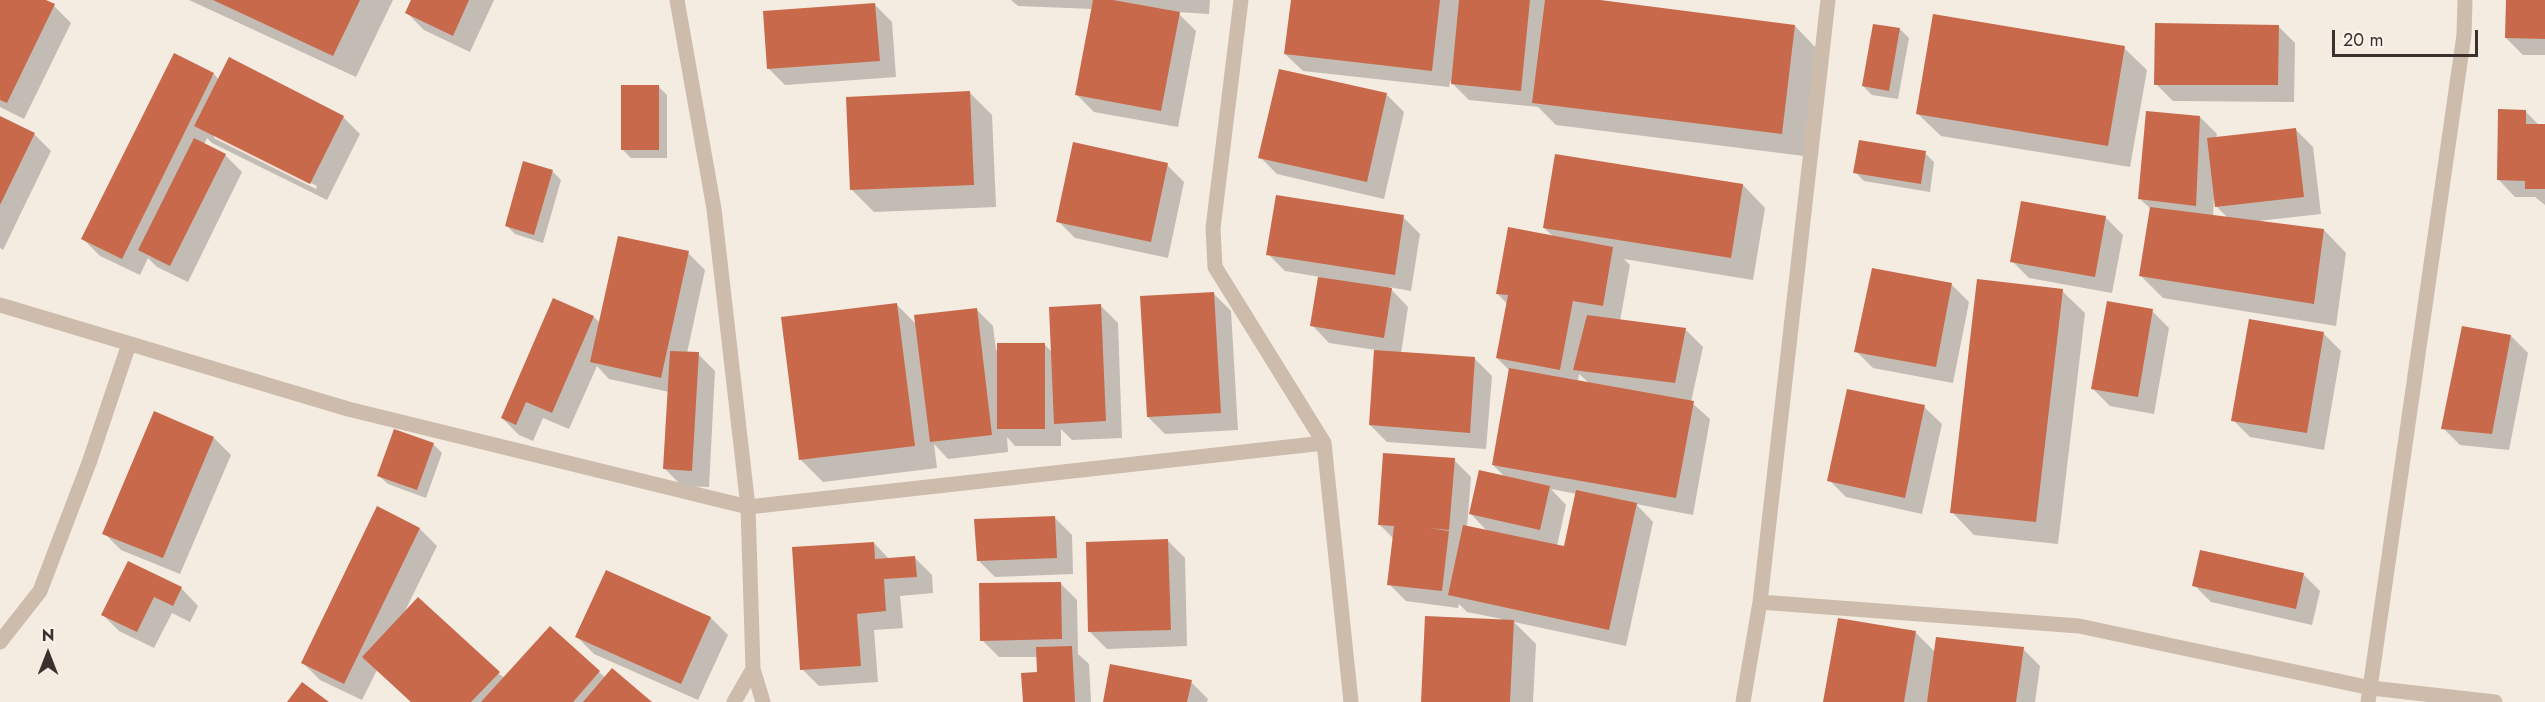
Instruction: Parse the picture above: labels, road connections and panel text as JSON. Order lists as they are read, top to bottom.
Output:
{
  "scale_bar": "20 m",
  "north": "top"
}
